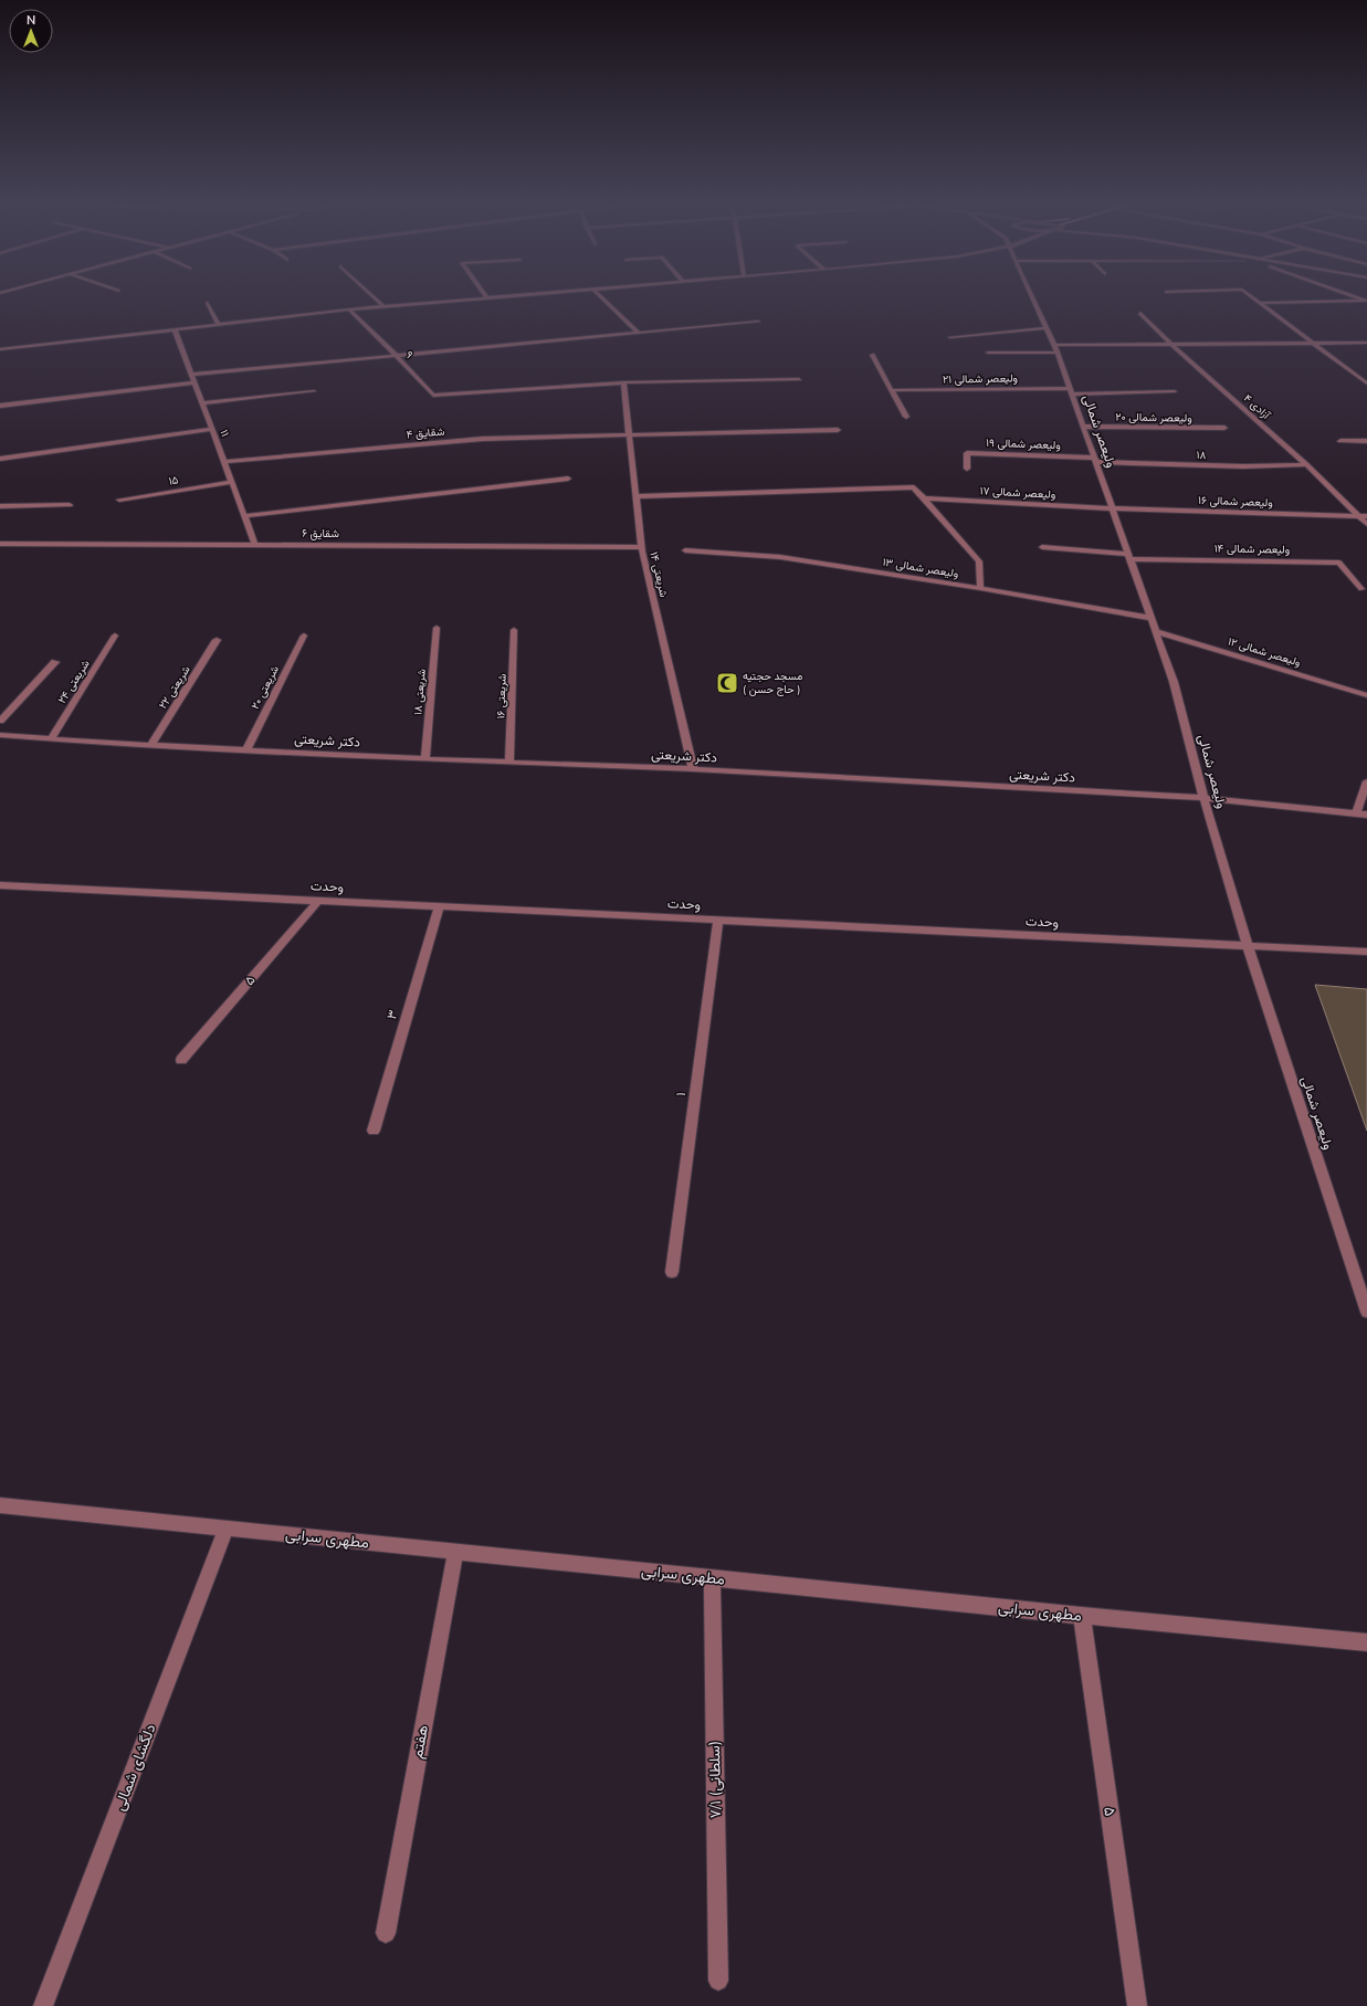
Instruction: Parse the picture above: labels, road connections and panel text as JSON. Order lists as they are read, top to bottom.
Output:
{
  "streets": {
    "street": [
      "۹",
      "ولیعصر شمالی ۲۱",
      "آزادی ۴",
      "ولیعصر شمالی ۲۰",
      "ولیعصر شمالی",
      "۱۱",
      "شقایق ۴",
      "ولیعصر شمالی ۱۹",
      "۱۸",
      "۱۵",
      "ولیعصر شمالی ۱۷",
      "ولیعصر شمالی ۱۶",
      "شقایق ۶",
      "ولیعصر شمالی ۱۴",
      "ولیعصر شمالی ۱۳",
      "شریعتی ۱۴",
      "ولیعصر شمالی ۱۲",
      "شریعتی ۲۴",
      "شریعتی ۲۲",
      "شریعتی ۲۰",
      "شریعتی ۱۸",
      "شریعتی ۱۶",
      "دکتر شریعتی",
      "وحدت",
      "۵",
      "۳",
      "۱",
      "مطهری سرابی",
      "هفتم",
      "دلگشای شمالی",
      "۷/۱ (سلطانی)"
    ]
  },
  "crossings": [
    ["۹", "شریعتی ۱۴"],
    ["ولیعصر شمالی ۲۱", "ولیعصر شمالی"],
    ["آزادی ۴", "۱۸"],
    ["آزادی ۴", "ولیعصر شمالی ۱۶"],
    ["ولیعصر شمالی ۲۰", "ولیعصر شمالی"],
    ["ولیعصر شمالی", "ولیعصر شمالی ۱۹"],
    ["ولیعصر شمالی", "۱۸"],
    ["ولیعصر شمالی", "ولیعصر شمالی ۱۷"],
    ["ولیعصر شمالی", "ولیعصر شمالی ۱۶"],
    ["ولیعصر شمالی", "ولیعصر شمالی ۱۴"],
    ["ولیعصر شمالی", "ولیعصر شمالی ۱۳"],
    ["ولیعصر شمالی", "ولیعصر شمالی ۱۲"],
    ["ولیعصر شمالی", "دکتر شریعتی"],
    ["ولیعصر شمالی", "وحدت"],
    ["۱۱", "شقایق ۴"],
    ["۱۱", "۱۵"],
    ["۱۱", "شقایق ۶"],
    ["شقایق ۴", "شریعتی ۱۴"],
    ["ولیعصر شمالی ۱۹", "۱۸"],
    ["ولیعصر شمالی ۱۷", "ولیعصر شمالی ۱۶"],
    ["شقایق ۶", "شریعتی ۱۴"],
    ["شریعتی ۱۴", "دکتر شریعتی"],
    ["شریعتی ۲۴", "دکتر شریعتی"],
    ["شریعتی ۲۲", "دکتر شریعتی"],
    ["شریعتی ۲۰", "دکتر شریعتی"],
    ["شریعتی ۱۸", "دکتر شریعتی"],
    ["شریعتی ۱۶", "دکتر شریعتی"],
    ["وحدت", "۵"],
    ["وحدت", "۳"],
    ["وحدت", "۱"],
    ["۵", "مطهری سرابی"],
    ["مطهری سرابی", "هفتم"],
    ["مطهری سرابی", "دلگشای شمالی"],
    ["مطهری سرابی", "۷/۱ (سلطانی)"]
  ],
  "places": {
    "mosque": ["مسجد حجتیه ( حاج حسن )"]
  },
  "north": "top"
}
